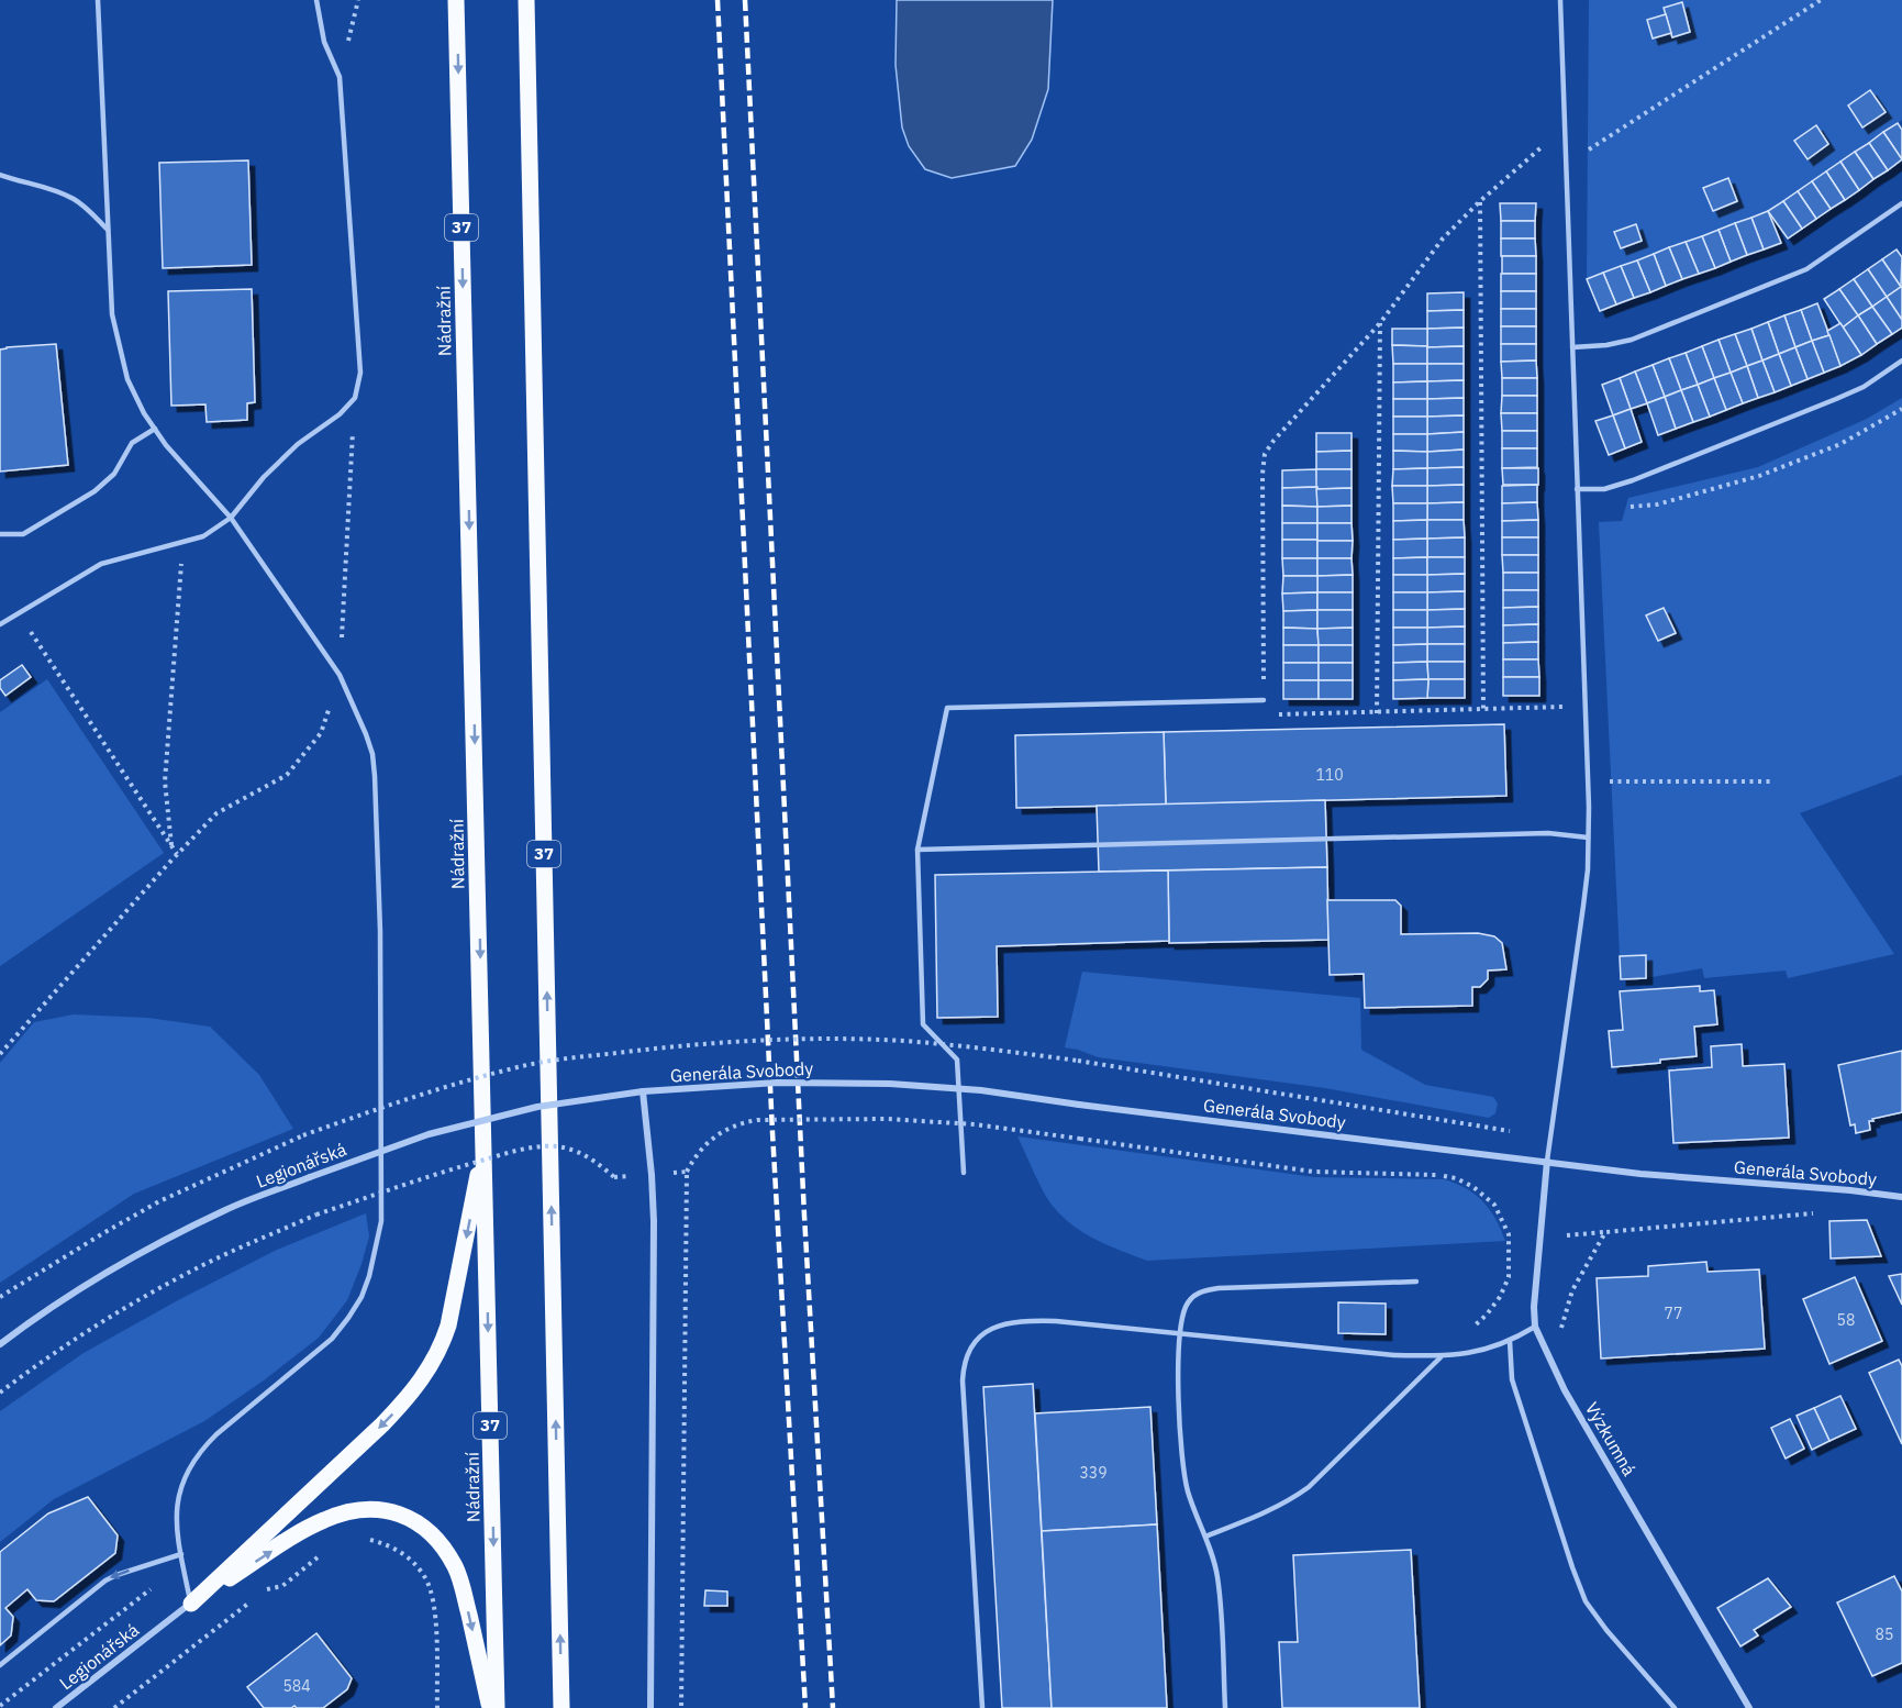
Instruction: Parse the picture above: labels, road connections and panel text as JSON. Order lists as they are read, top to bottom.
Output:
{
  "streets": {
    "main road": ["37", "Nádražní"],
    "street": ["Generála Svobody", "Legionářská", "Výzkumná"]
  },
  "crossings": [
    ["Generála Svobody", "Legionářská"],
    ["Generála Svobody", "Výzkumná"]
  ],
  "house_numbers": [
    "110",
    "77",
    "58",
    "339",
    "85",
    "584"
  ]
}
